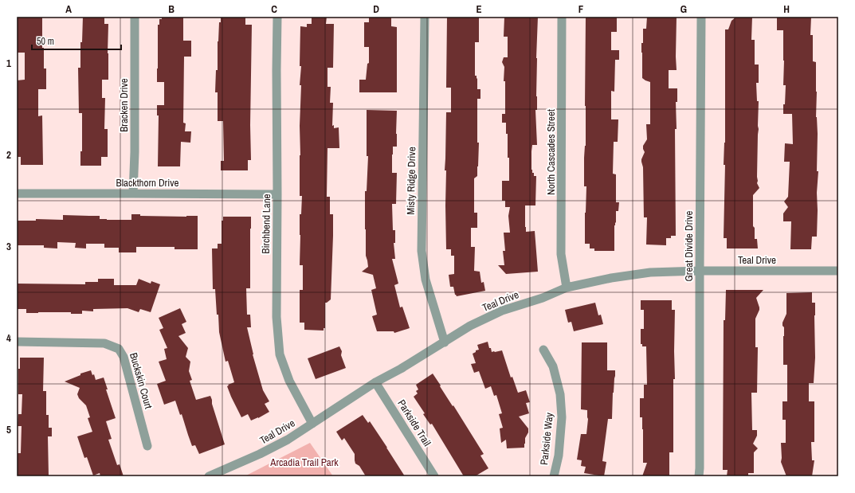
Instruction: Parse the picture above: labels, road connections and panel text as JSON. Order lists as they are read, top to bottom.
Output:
{
  "streets": {
    "street": [
      "Bracken Drive",
      "North Cascades Street",
      "Misty Ridge Drive",
      "Blackthorn Drive",
      "Birchbend Lane",
      "Great Divide Drive",
      "Teal Drive",
      "Buckskin Court",
      "Parkside Trail",
      "Parkside Way"
    ]
  },
  "crossings": [
    ["Bracken Drive", "Blackthorn Drive"],
    ["North Cascades Street", "Teal Drive"],
    ["Misty Ridge Drive", "Teal Drive"],
    ["Blackthorn Drive", "Birchbend Lane"],
    ["Birchbend Lane", "Teal Drive"],
    ["Great Divide Drive", "Teal Drive"],
    ["Teal Drive", "Parkside Trail"]
  ],
  "parks": ["Arcadia Trail Park"],
  "scale_bar": "50 m",
  "grid": {
    "columns": [
      "A",
      "B",
      "C",
      "D",
      "E",
      "F",
      "G",
      "H"
    ],
    "rows": [
      "1",
      "2",
      "3",
      "4",
      "5"
    ]
  }
}
